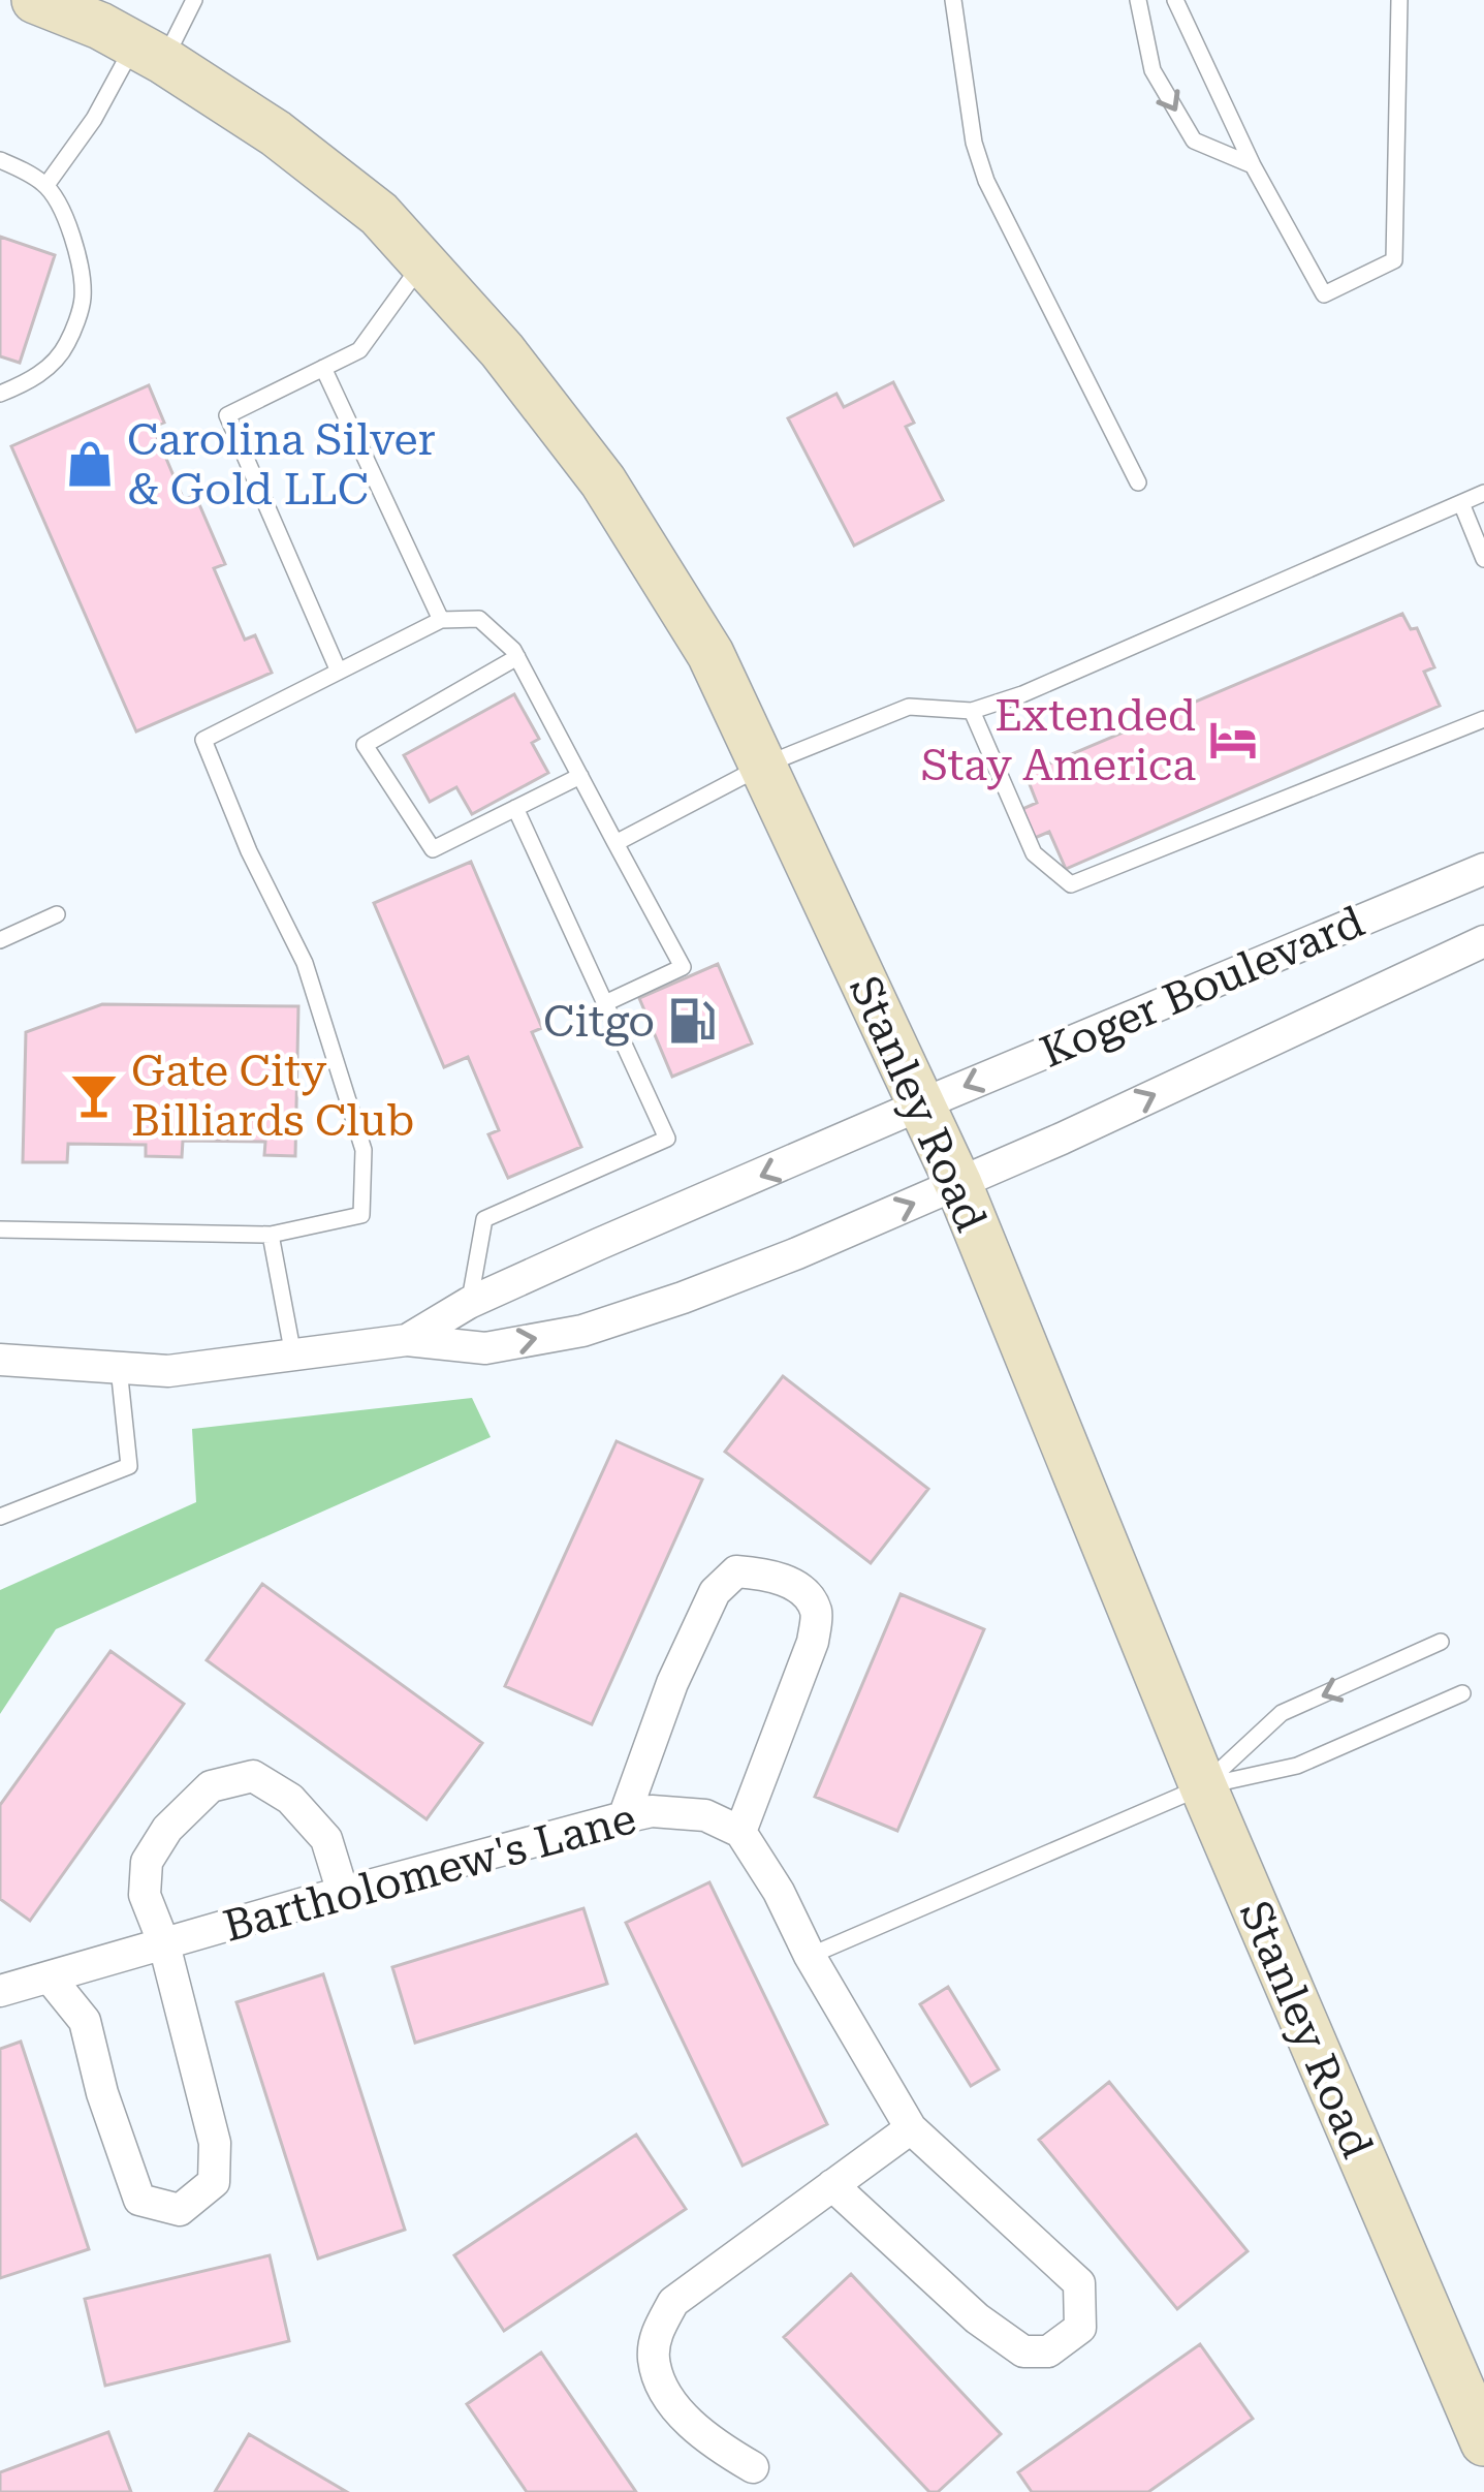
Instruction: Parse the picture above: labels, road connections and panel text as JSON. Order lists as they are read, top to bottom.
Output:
{
  "streets": {
    "street": ["Koger Boulevard", "Stanley Road", "Bartholomew's Lane"]
  },
  "crossings": [
    ["Koger Boulevard", "Stanley Road"]
  ],
  "places": {
    "shop": ["Carolina Silver & Gold LLC"],
    "hotel": ["Extended Stay America"],
    "fuel station": ["Citgo"],
    "bar": ["Gate City Billiards Club"]
  }
}
